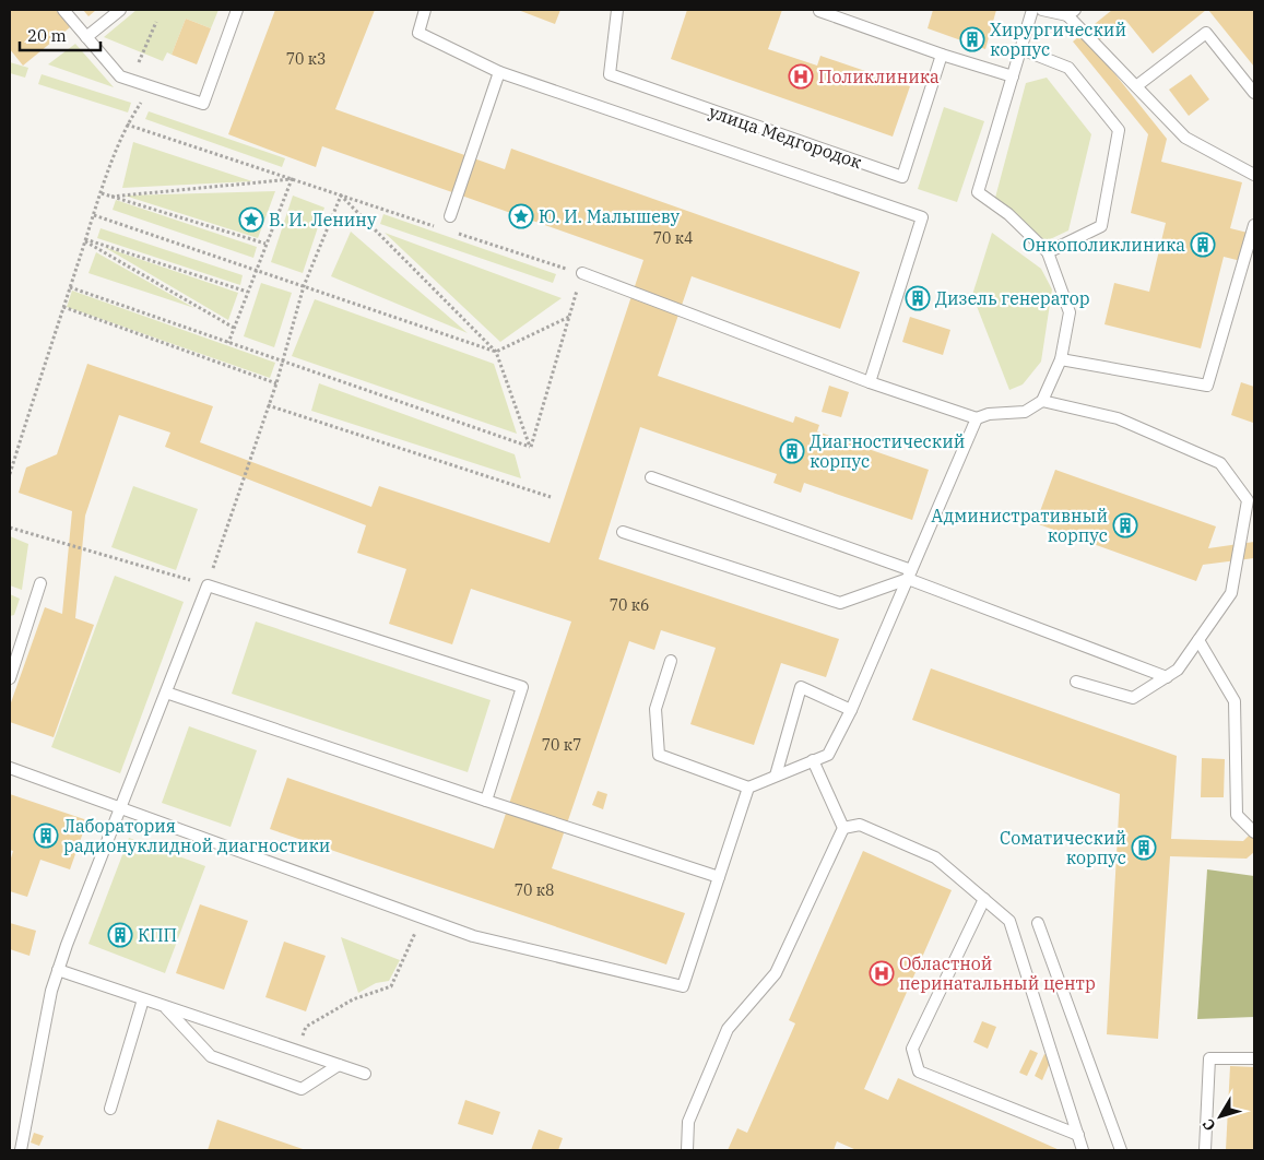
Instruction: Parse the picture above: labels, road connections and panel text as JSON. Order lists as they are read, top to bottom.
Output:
{
  "streets": {
    "lane": ["улица Медгородок"]
  },
  "places": {
    "building": [
      "Хирургический корпус",
      "Онкополиклиника",
      "Дизель генератор",
      "Диагностический корпус",
      "Административный корпус",
      "Лаборатория радионуклидной диагностики",
      "Соматический корпус",
      "КПП"
    ],
    "hospital": ["Поликлиника", "Областной перинатальный центр"],
    "place": ["Ю. И. Малышеву", "В. И. Ленину"]
  },
  "house_numbers": [
    "70 к3",
    "70 к4",
    "70 к6",
    "70 к7",
    "70 к8"
  ],
  "scale_bar": "20 m",
  "north": "bottom left"
}
